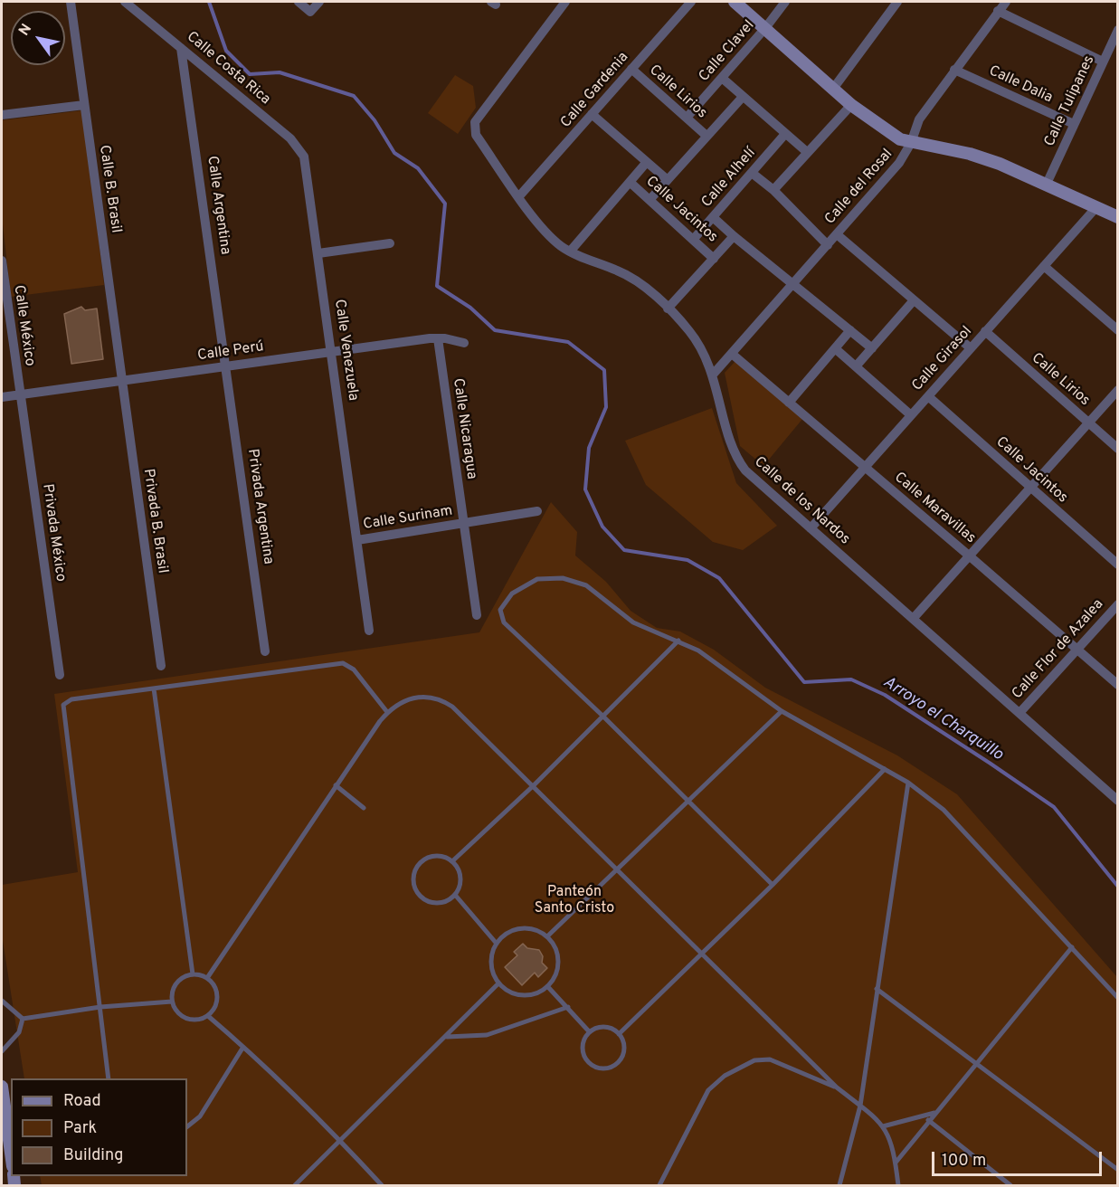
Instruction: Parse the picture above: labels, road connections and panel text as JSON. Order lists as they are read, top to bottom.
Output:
{
  "streets": {
    "street": [
      "Calle Clavel",
      "Calle Costa Rica",
      "Calle Dalia",
      "Calle Gardenia",
      "Calle Lirios",
      "Calle Tulipanes",
      "Calle Alhelí",
      "Calle del Rosal",
      "Calle B. Brasil",
      "Calle Argentina",
      "Calle Jacintos",
      "Calle México",
      "Calle Venezuela",
      "Calle Perú",
      "Calle Girasol",
      "Calle Nicaragua",
      "Calle de los Nardos",
      "Privada Argentina",
      "Calle Maravillas",
      "Calle Surinam",
      "Privada B. Brasil",
      "Privada México",
      "Calle Flor de Azalea"
    ]
  },
  "crossings": [
    ["Calle Clavel", "Calle Lirios"],
    ["Calle Costa Rica", "Calle Argentina"],
    ["Calle Costa Rica", "Calle Venezuela"],
    ["Calle Dalia", "Calle Tulipanes"],
    ["Calle Dalia", "Calle del Rosal"],
    ["Calle Gardenia", "Calle Lirios"],
    ["Calle Gardenia", "Calle Jacintos"],
    ["Calle Gardenia", "Calle de los Nardos"],
    ["Calle Lirios", "Calle Girasol"],
    ["Calle Alhelí", "Calle Jacintos"],
    ["Calle del Rosal", "Calle Jacintos"],
    ["Calle del Rosal", "Calle de los Nardos"],
    ["Calle del Rosal", "Calle Maravillas"],
    ["Calle B. Brasil", "Calle Perú"],
    ["Calle B. Brasil", "Privada B. Brasil"],
    ["Calle Argentina", "Calle Perú"],
    ["Calle Argentina", "Privada Argentina"],
    ["Calle Jacintos", "Calle Girasol"],
    ["Calle México", "Calle Perú"],
    ["Calle México", "Privada México"],
    ["Calle Venezuela", "Calle Perú"],
    ["Calle Venezuela", "Calle Surinam"],
    ["Calle Perú", "Calle Nicaragua"],
    ["Calle Perú", "Privada Argentina"],
    ["Calle Perú", "Privada B. Brasil"],
    ["Calle Perú", "Privada México"],
    ["Calle Girasol", "Calle de los Nardos"],
    ["Calle Girasol", "Calle Maravillas"],
    ["Calle Nicaragua", "Calle Surinam"],
    ["Calle de los Nardos", "Calle Flor de Azalea"],
    ["Calle Maravillas", "Calle Flor de Azalea"]
  ],
  "water": ["Arroyo el Charquillo"],
  "parks": ["Panteón Santo Cristo"],
  "legend": ["Road", "Park", "Building"],
  "scale_bar": "100 m",
  "north": "top left"
}
